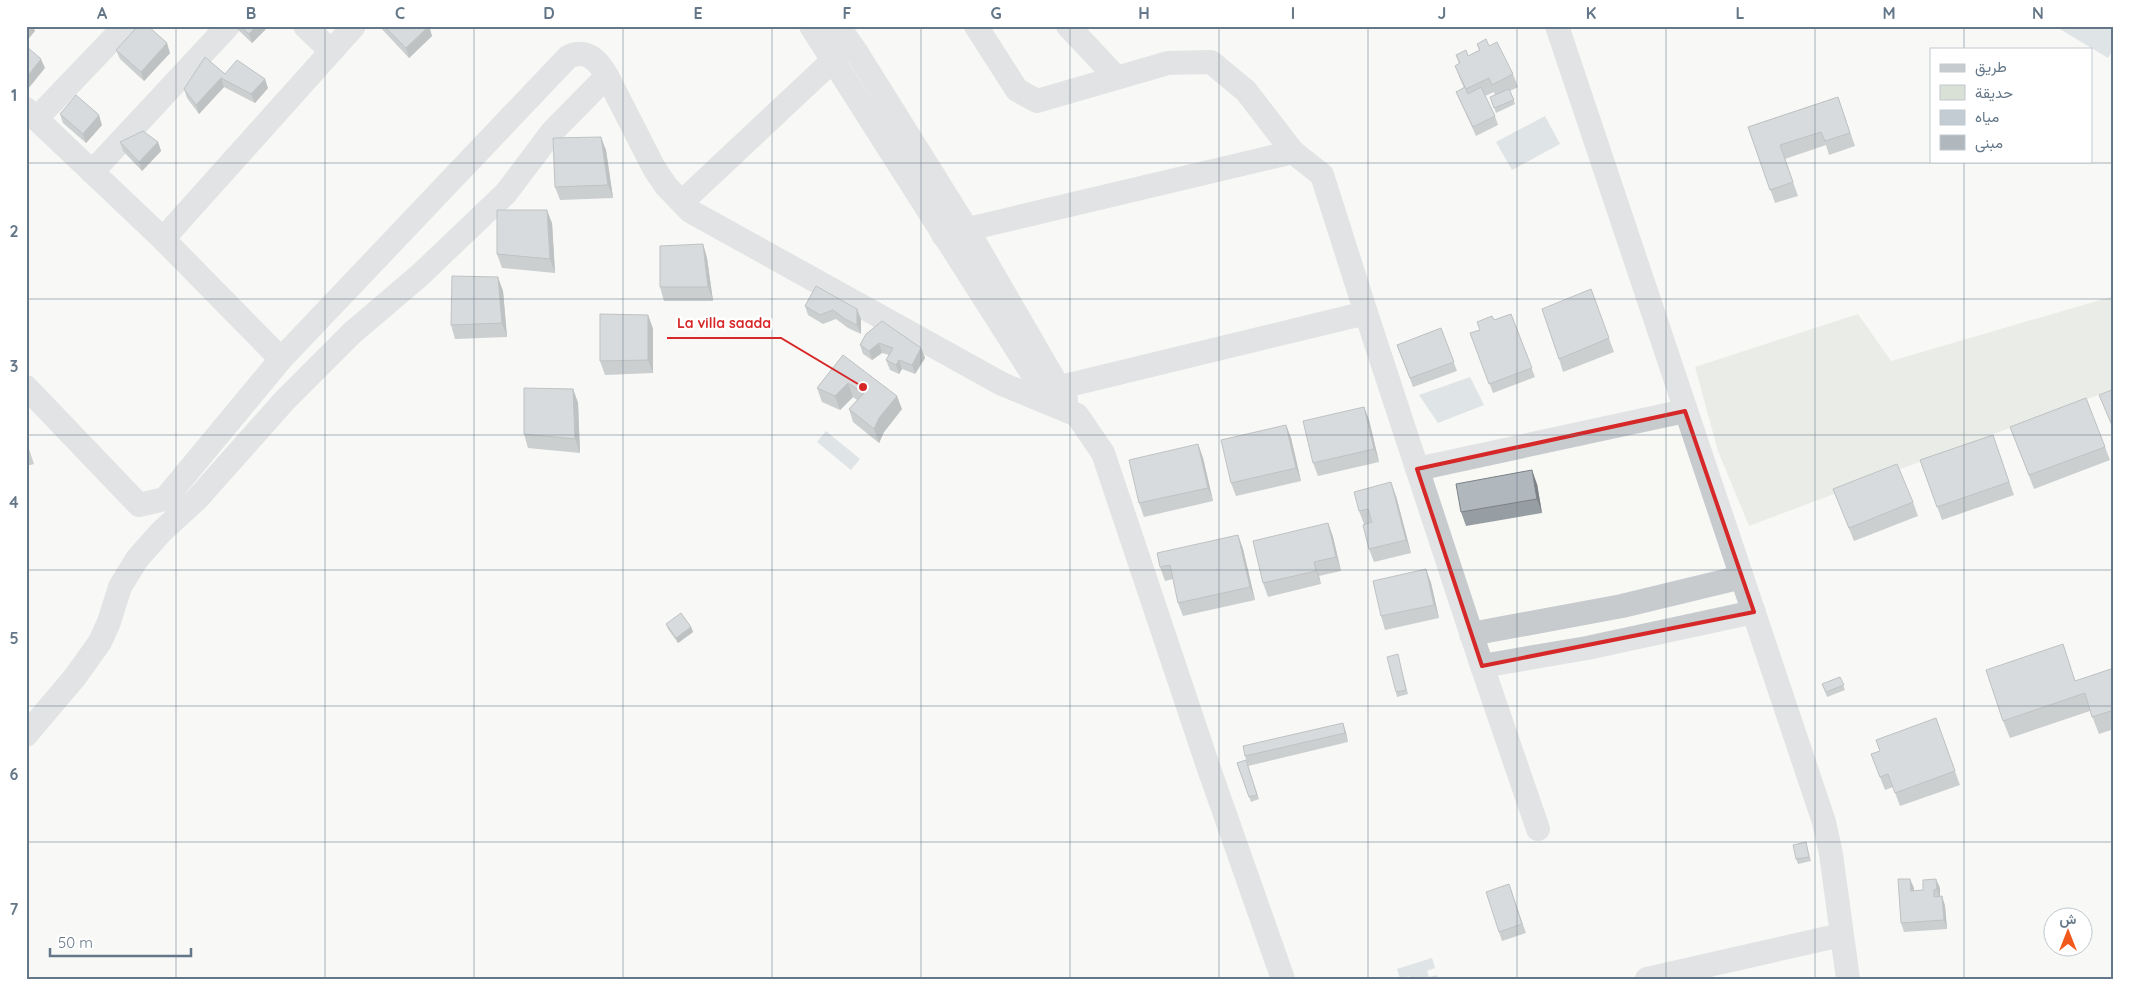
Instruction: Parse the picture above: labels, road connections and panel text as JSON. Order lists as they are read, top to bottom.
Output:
{
  "places": ["La villa saada"],
  "legend": [
    "طريق",
    "حديقة",
    "مياه",
    "مبنى"
  ],
  "scale_bar": "50 m",
  "north": "top",
  "grid": {
    "columns": [
      "A",
      "B",
      "C",
      "D",
      "E",
      "F",
      "G",
      "H",
      "I",
      "J",
      "K",
      "L",
      "M",
      "N"
    ],
    "rows": [
      "1",
      "2",
      "3",
      "4",
      "5",
      "6",
      "7"
    ]
  }
}
